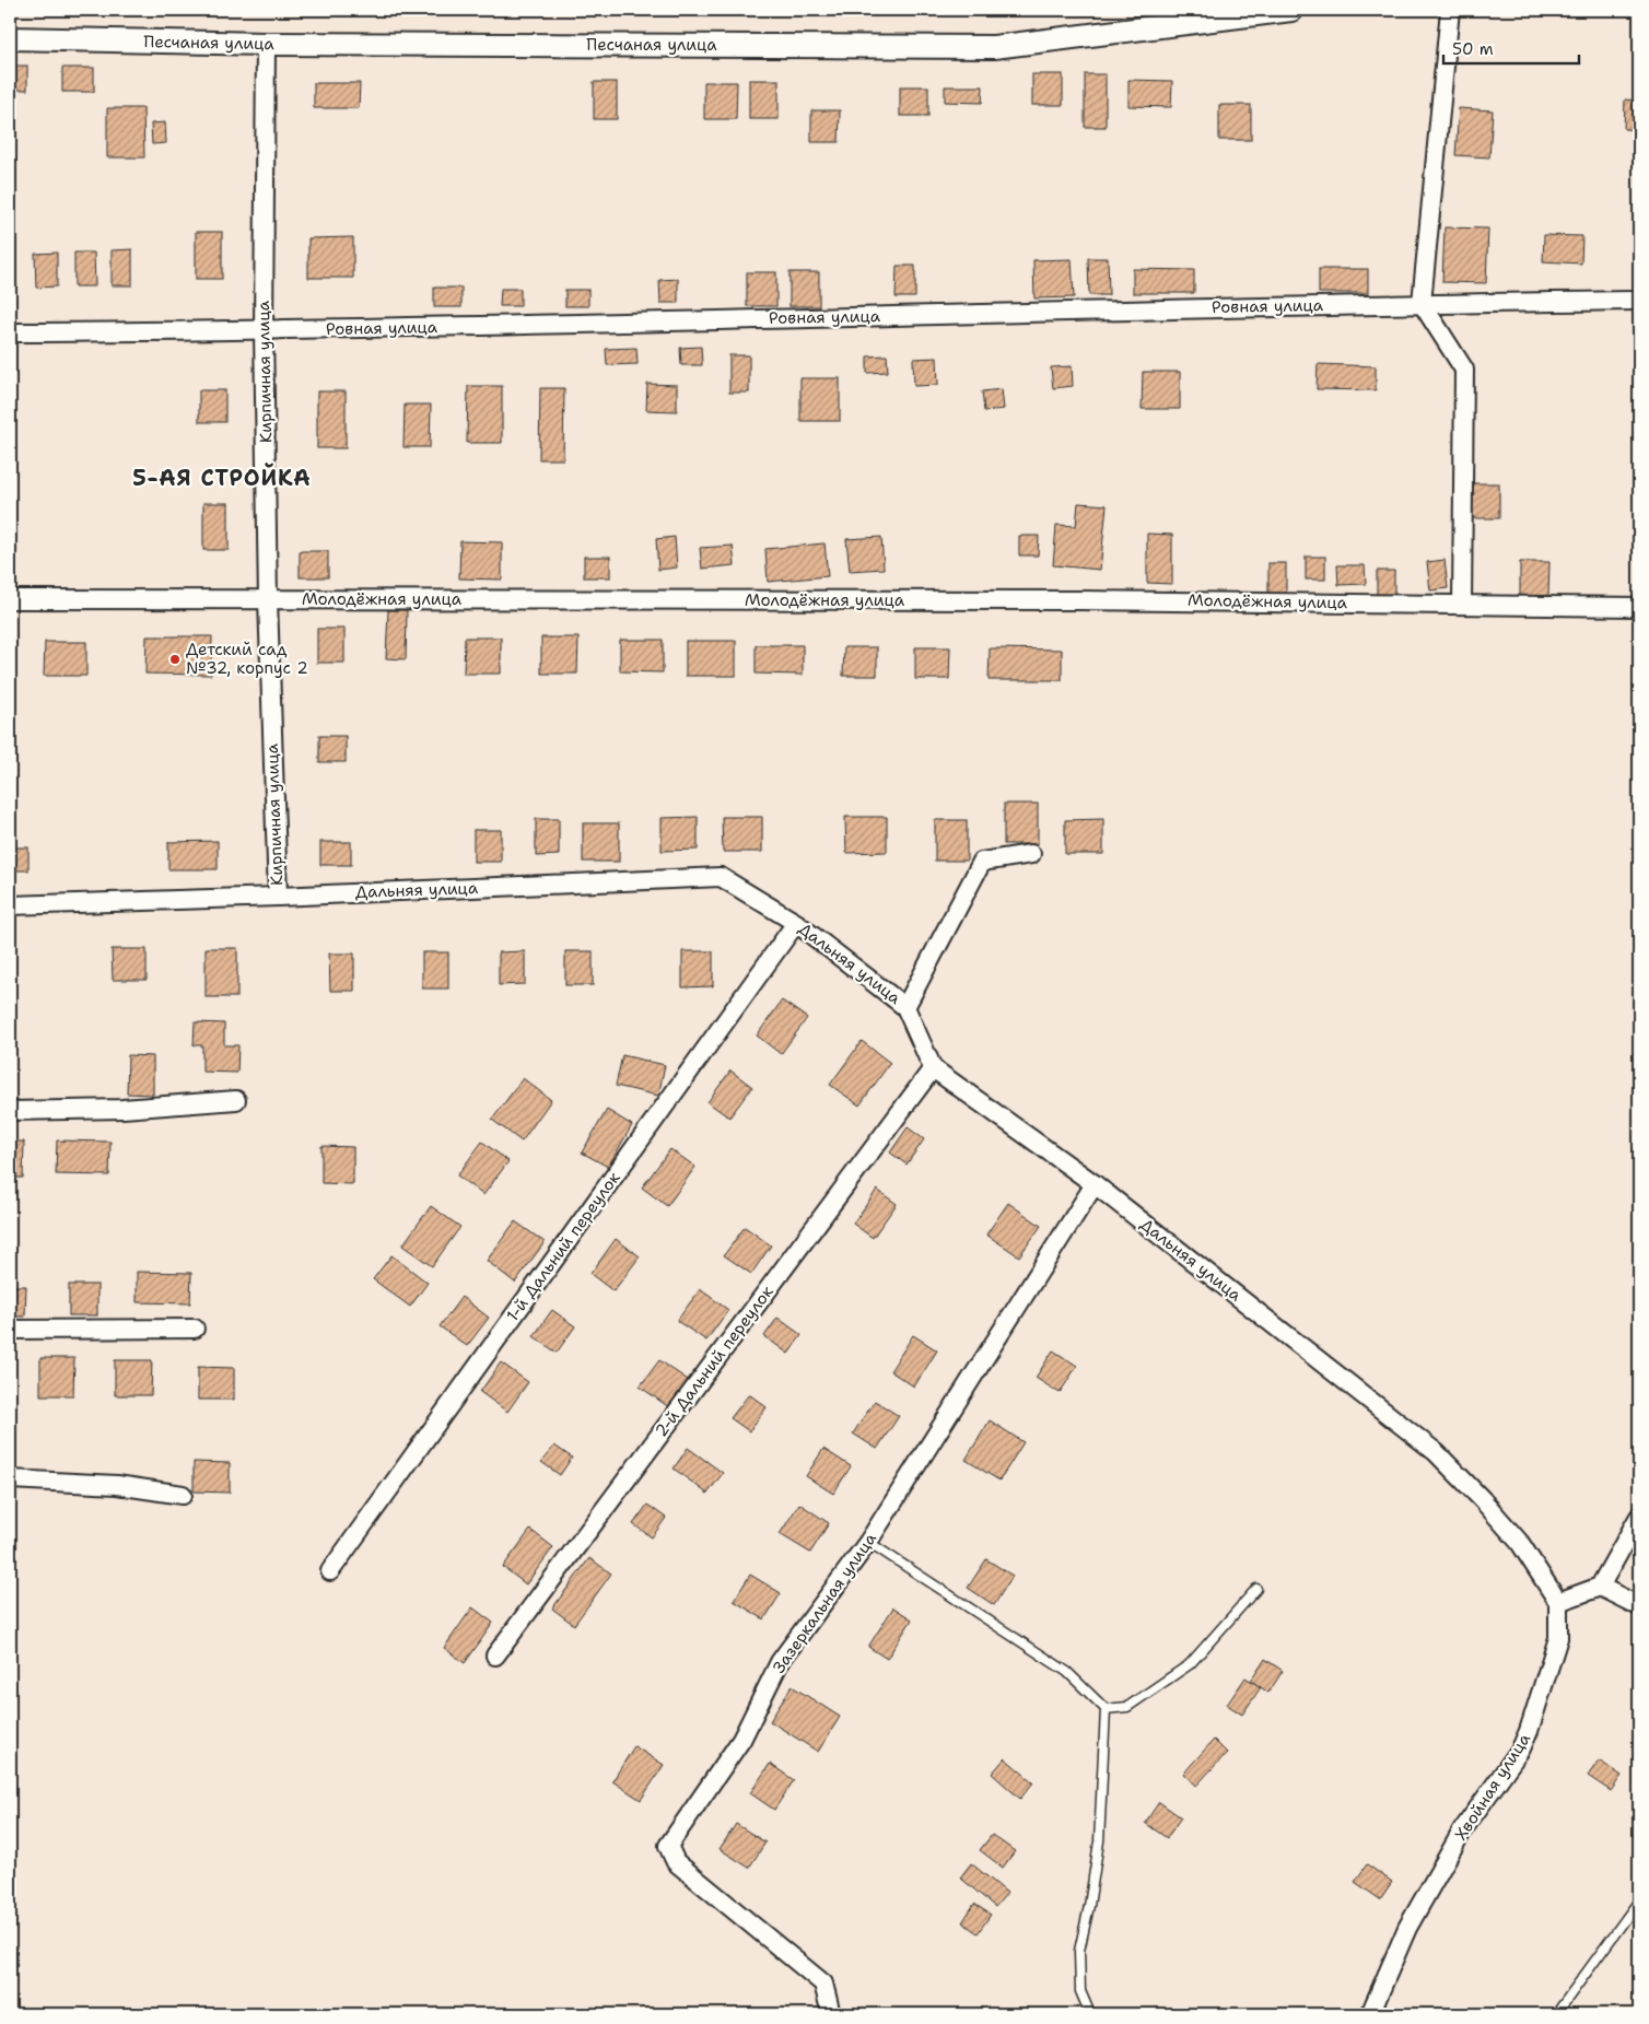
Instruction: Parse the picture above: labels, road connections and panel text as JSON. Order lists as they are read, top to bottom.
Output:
{
  "streets": {
    "street": [
      "Песчаная улица",
      "Ровная улица",
      "Кирпичная улица",
      "Молодёжная улица",
      "Дальняя улица",
      "1-й Дальний переулок",
      "2-й Дальний переулок",
      "Зазеркальная улица",
      "Хвойная улица"
    ]
  },
  "crossings": [
    ["Песчаная улица", "Кирпичная улица"],
    ["Ровная улица", "Кирпичная улица"],
    ["Кирпичная улица", "Молодёжная улица"],
    ["Кирпичная улица", "Дальняя улица"],
    ["Дальняя улица", "1-й Дальний переулок"],
    ["Дальняя улица", "2-й Дальний переулок"],
    ["Дальняя улица", "Зазеркальная улица"],
    ["Дальняя улица", "Хвойная улица"]
  ],
  "districts": ["5-АЯ СТРОЙКА"],
  "places": ["Детский сад №32, корпус 2"],
  "scale_bar": "50 m"
}
